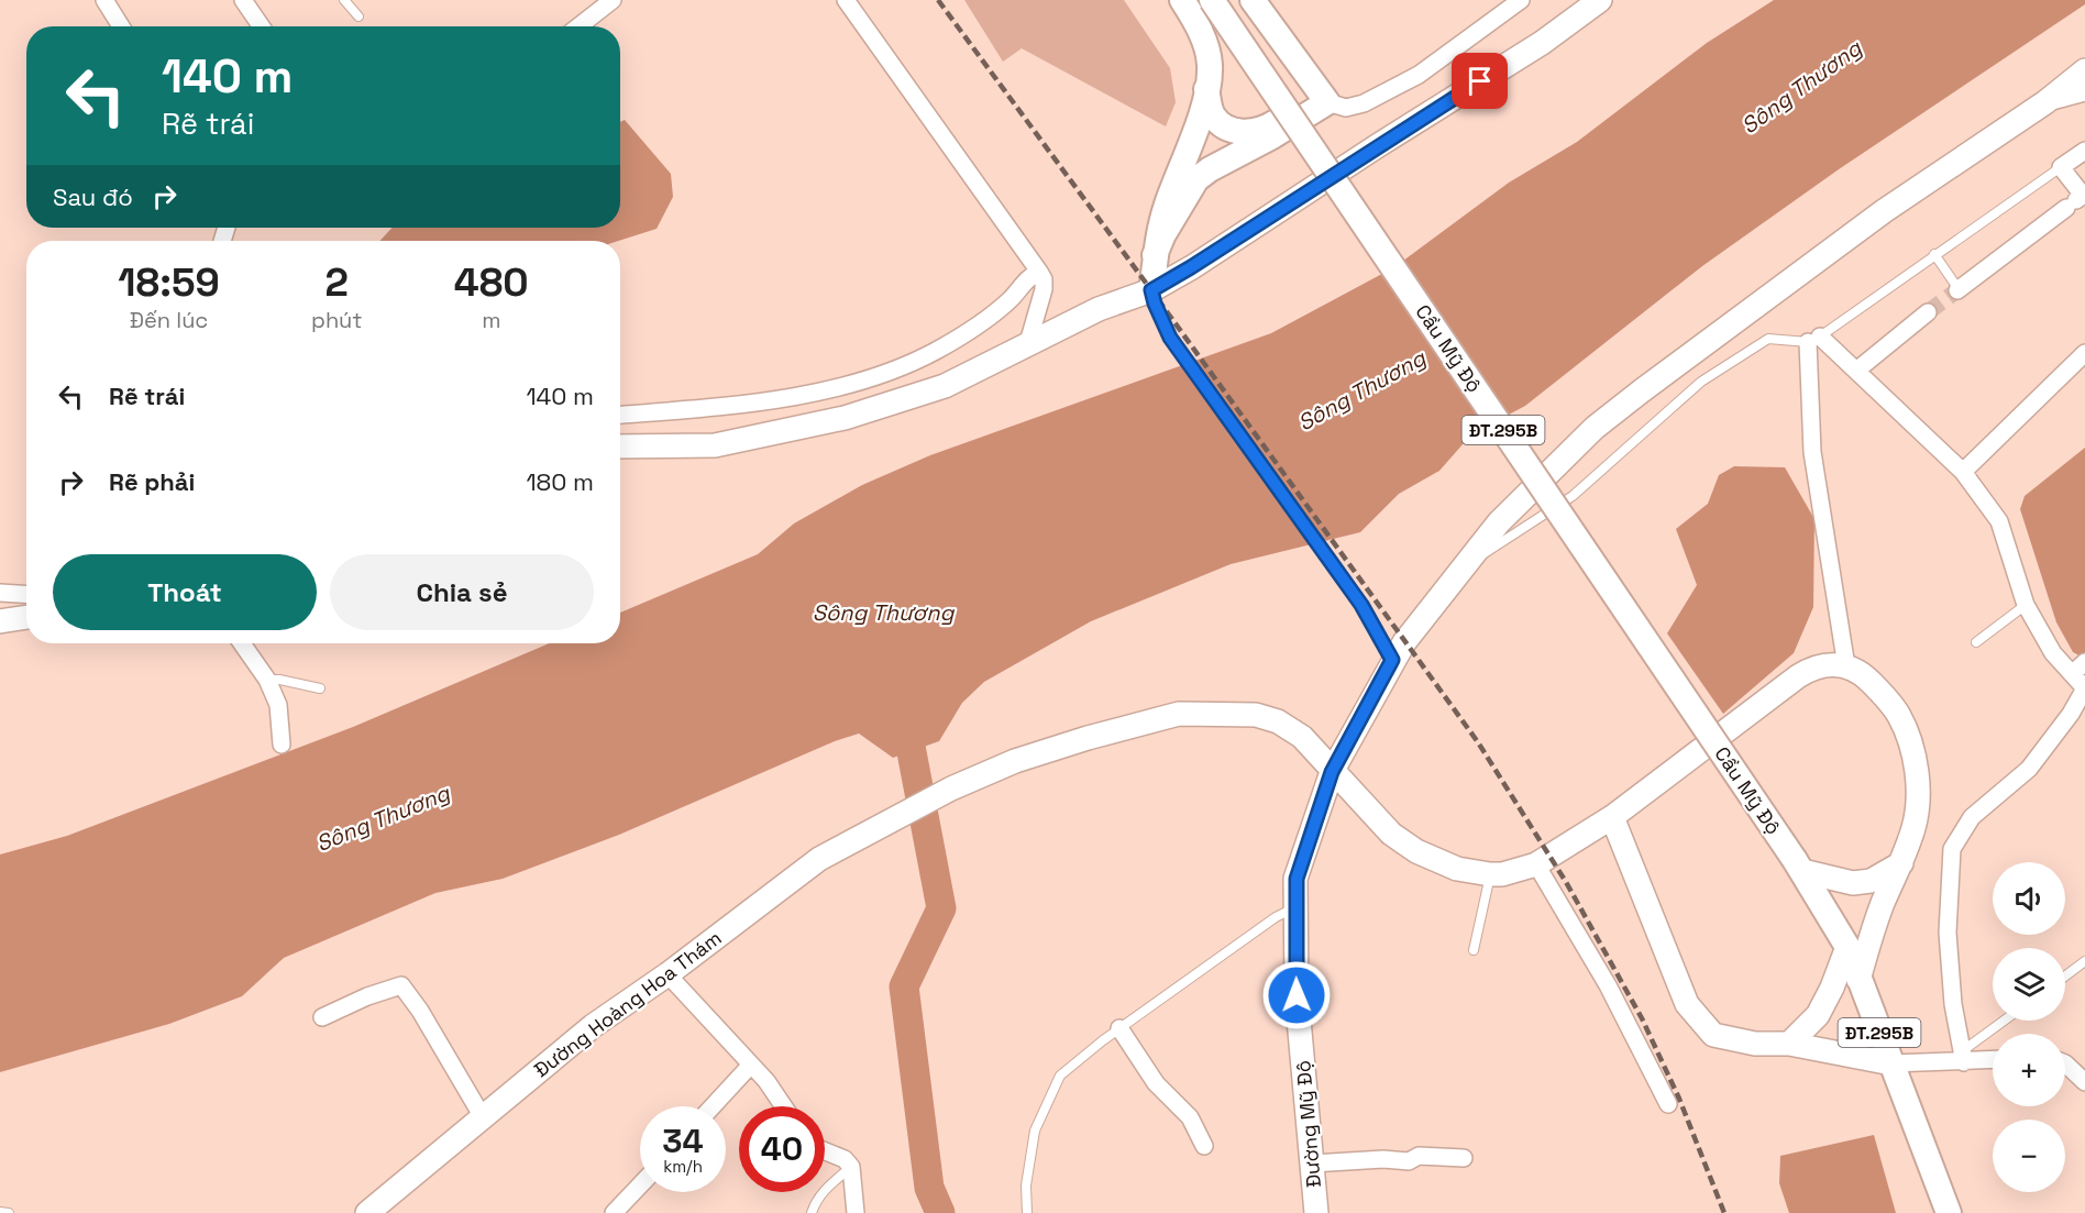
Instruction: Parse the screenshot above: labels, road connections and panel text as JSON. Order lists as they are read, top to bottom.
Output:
{
  "streets": {
    "main road": ["Cầu Mỹ Độ", "ĐT.295B"],
    "street": ["Đường Hoàng Hoa Thám", "Đường Mỹ Độ"]
  },
  "crossings": [
    ["Cầu Mỹ Độ", "ĐT.295B"],
    ["Đường Hoàng Hoa Thám", "Đường Mỹ Độ"]
  ],
  "water": ["Sông Thương"],
  "page": {
    "turn": ["140 m", "Rẽ trái"],
    "then": "Sau đó",
    "eta": [
      "18:59",
      "Đến lúc",
      "2",
      "phút",
      "480",
      "m"
    ],
    "list": [
      {
        "name": "Rẽ trái",
        "value": "140 m"
      },
      {
        "name": "Rẽ phải",
        "value": "180 m"
      }
    ],
    "buttons": ["Thoát", "Chia sẻ"],
    "map_buttons": ["+", "−"],
    "speed": "34 km/h",
    "limit": "40"
  }
}
